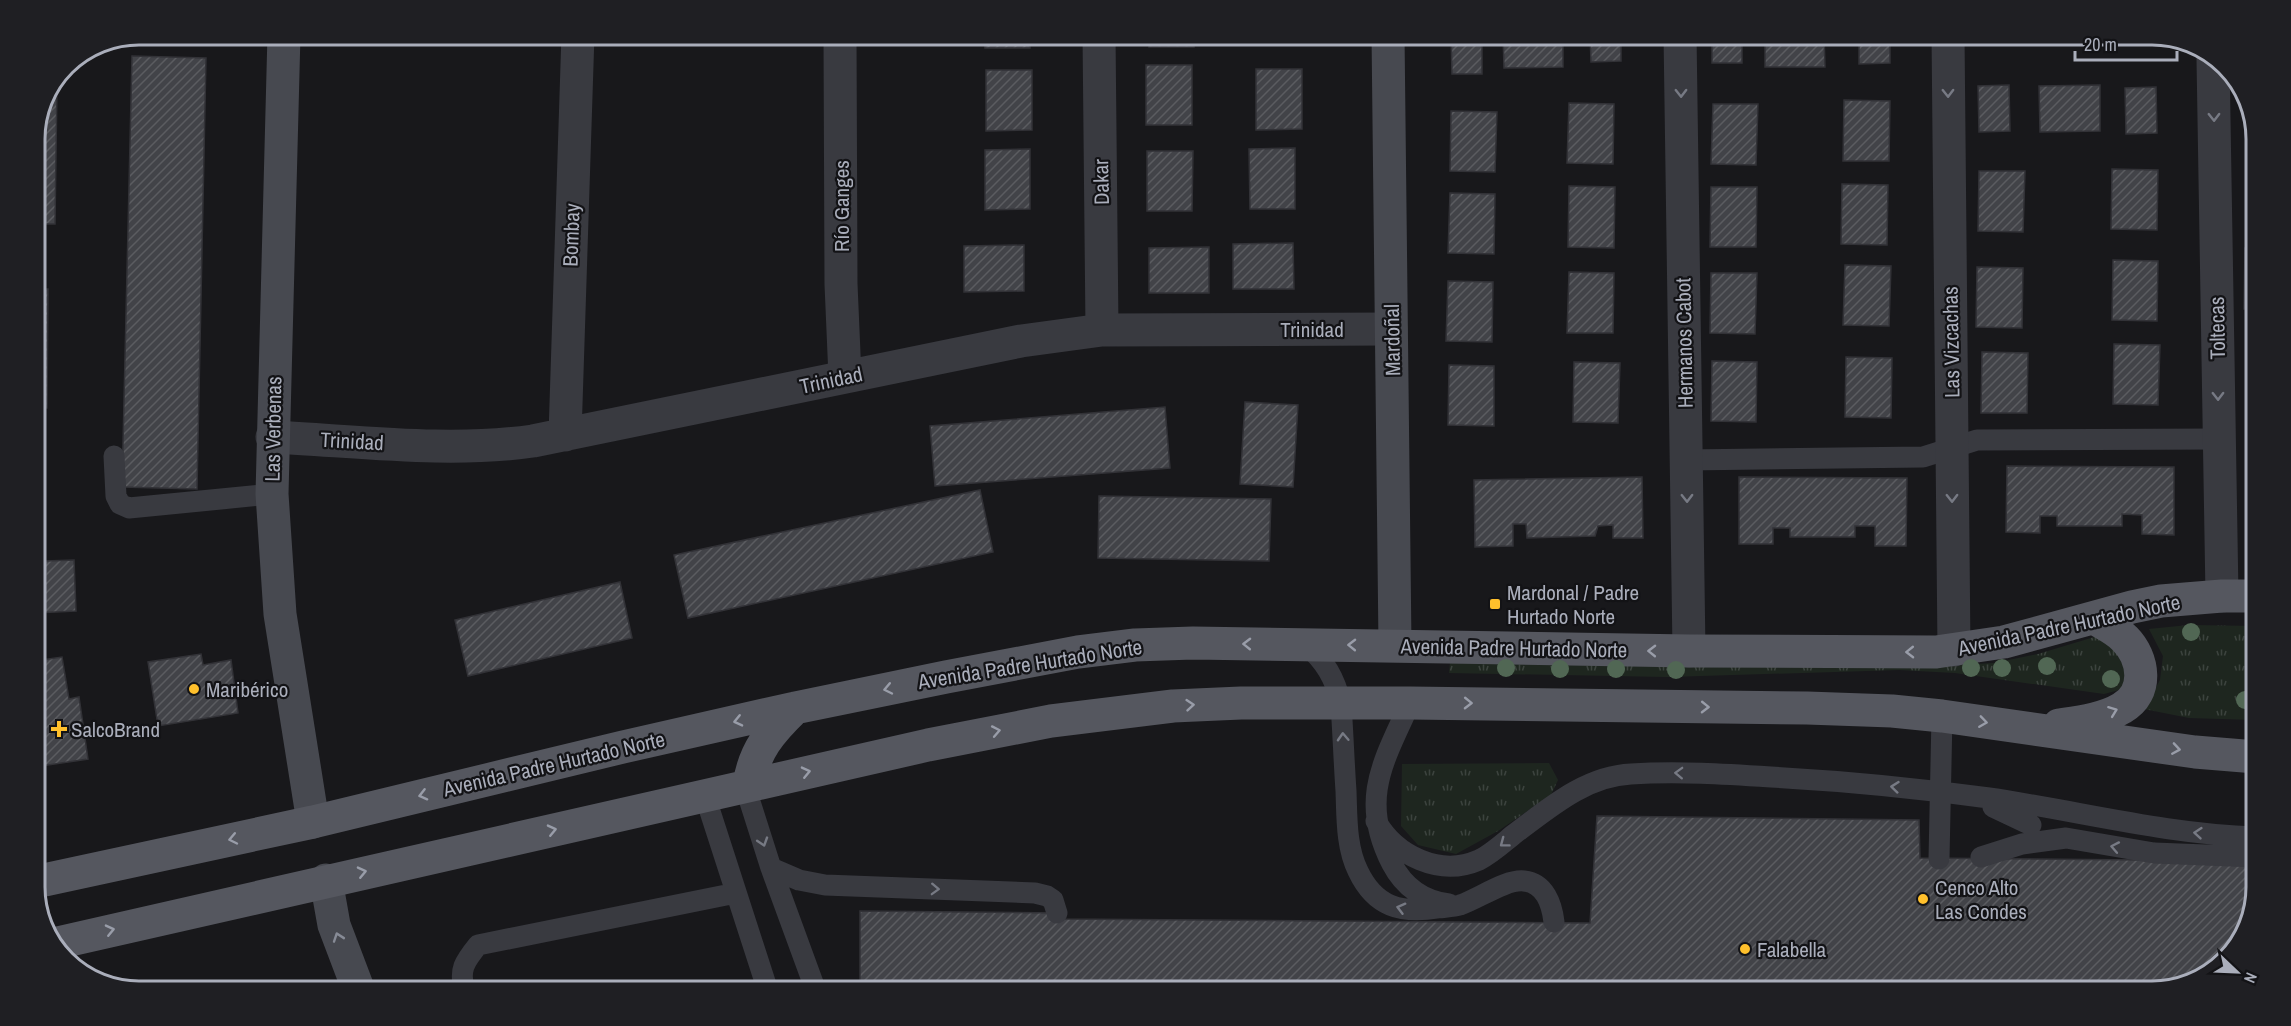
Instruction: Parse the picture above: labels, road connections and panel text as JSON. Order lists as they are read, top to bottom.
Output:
{
  "streets": {
    "main road": ["Avenida Padre Hurtado Norte"],
    "street": [
      "Dakar",
      "Río Ganges",
      "Bombay",
      "Toltecas",
      "Trinidad",
      "Mardoñal",
      "Las Vizcachas",
      "Hermanos Cabot",
      "Las Verbenas"
    ]
  },
  "crossings": [
    ["Dakar", "Trinidad"],
    ["Río Ganges", "Trinidad"],
    ["Bombay", "Trinidad"],
    ["Toltecas", "Avenida Padre Hurtado Norte"],
    ["Trinidad", "Mardoñal"],
    ["Trinidad", "Las Verbenas"],
    ["Mardoñal", "Avenida Padre Hurtado Norte"],
    ["Las Vizcachas", "Avenida Padre Hurtado Norte"],
    ["Hermanos Cabot", "Avenida Padre Hurtado Norte"],
    ["Las Verbenas", "Avenida Padre Hurtado Norte"]
  ],
  "one_way": ["Toltecas", "Las Vizcachas", "Hermanos Cabot"],
  "places": {
    "transit": ["Mardonal / Padre Hurtado Norte"],
    "other": ["Maribérico", "Cenco Alto Las Condes", "Falabella"],
    "health": ["SalcoBrand"]
  },
  "scale_bar": "20 m",
  "north": "bottom right"
}
